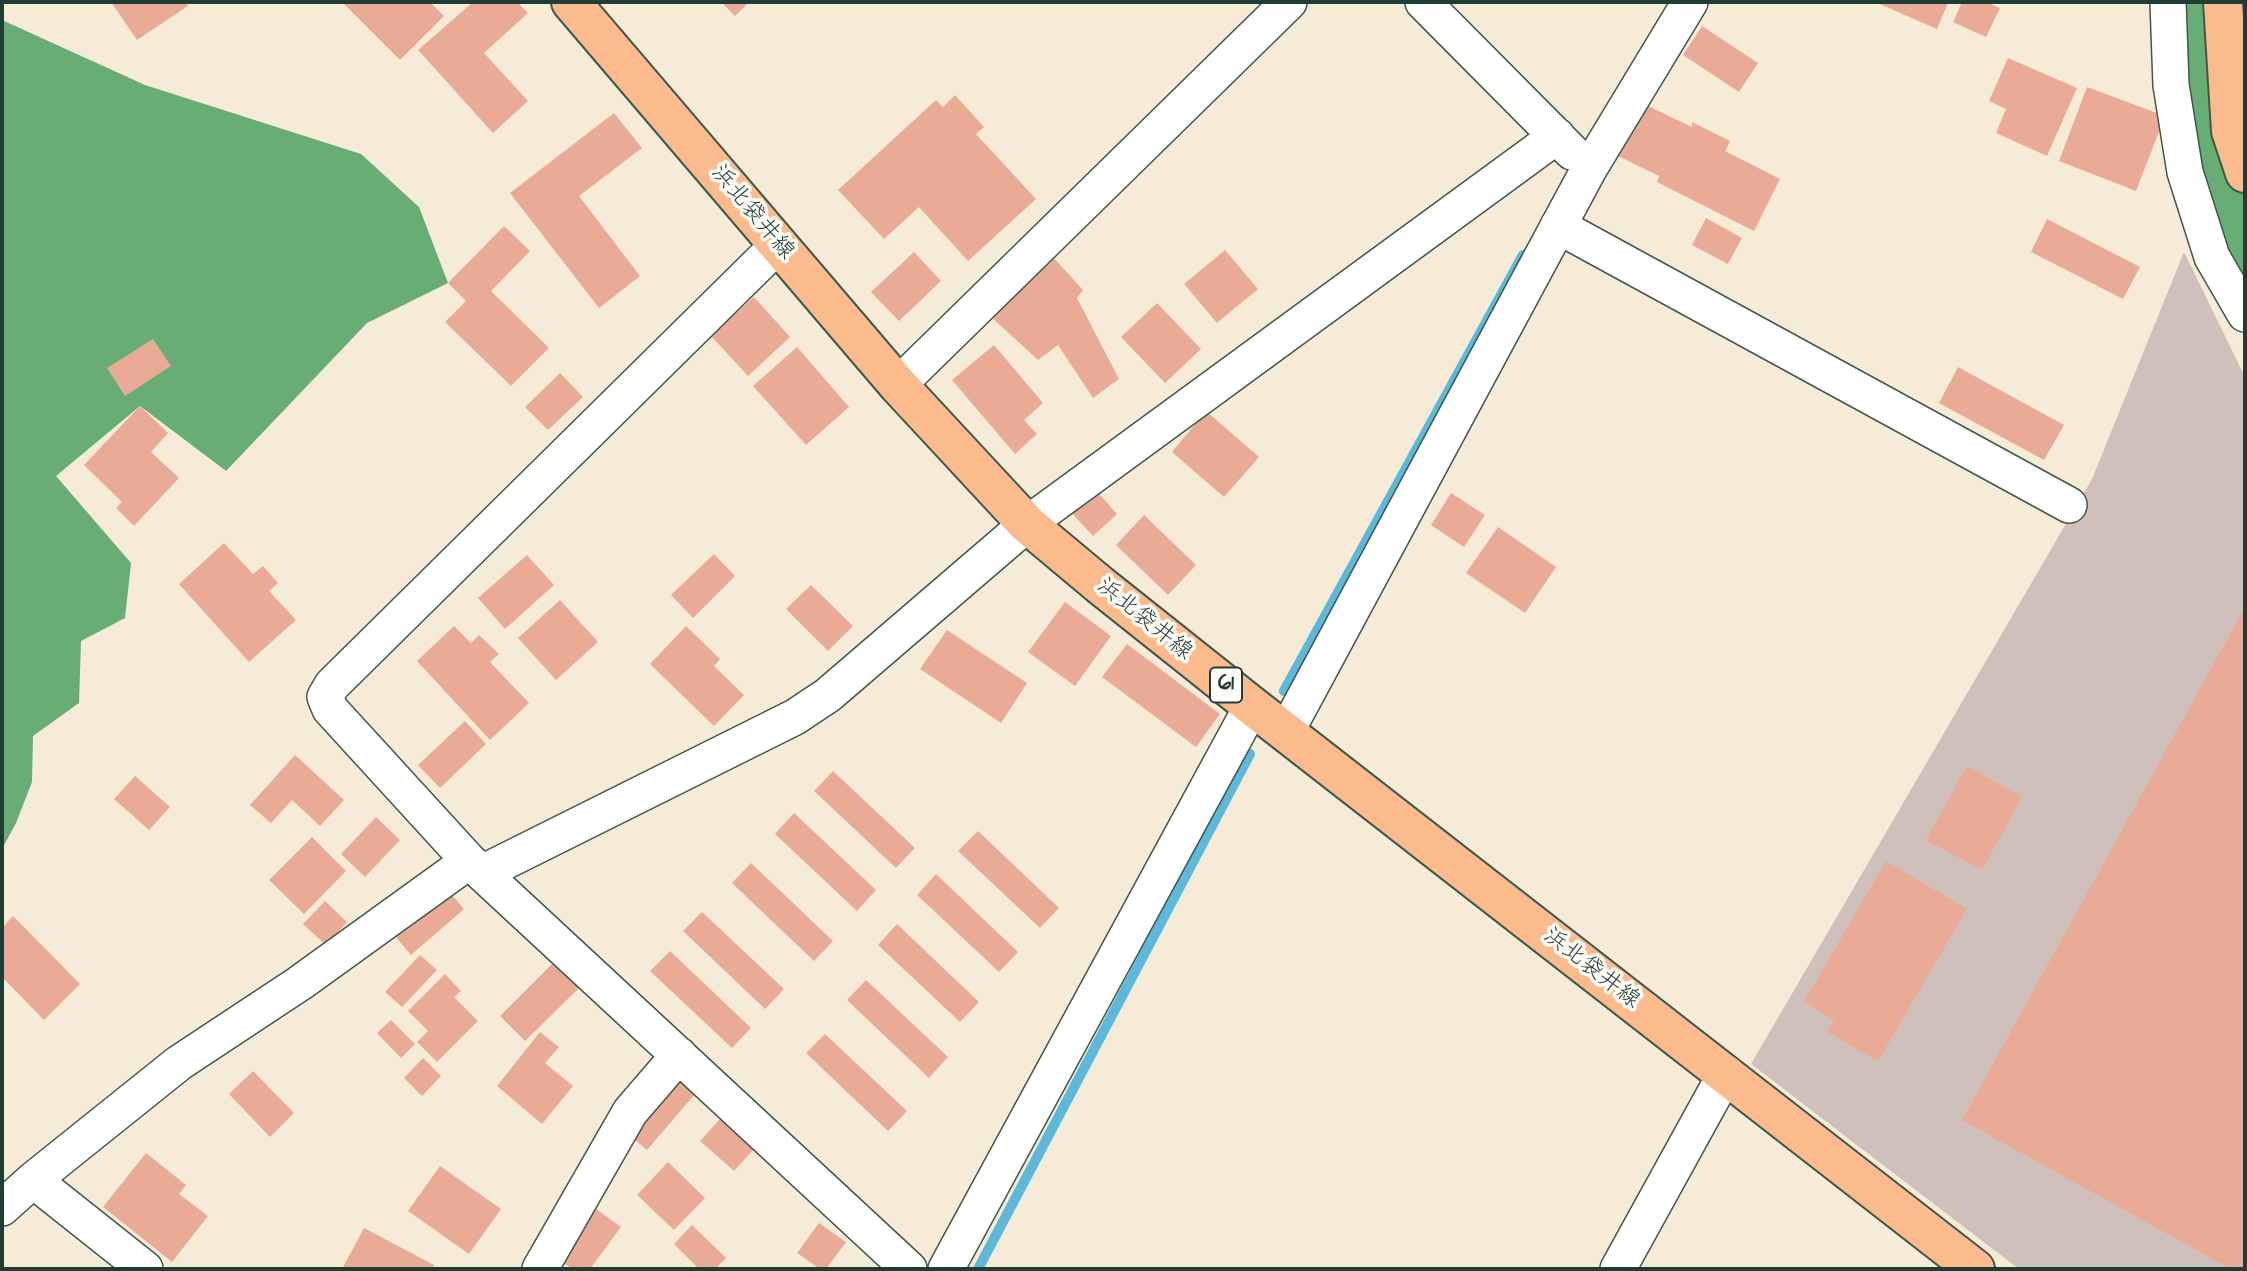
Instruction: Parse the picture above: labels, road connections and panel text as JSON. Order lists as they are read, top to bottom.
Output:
{
  "streets": {
    "main road": ["浜北袋井線", "61"]
  }
}
